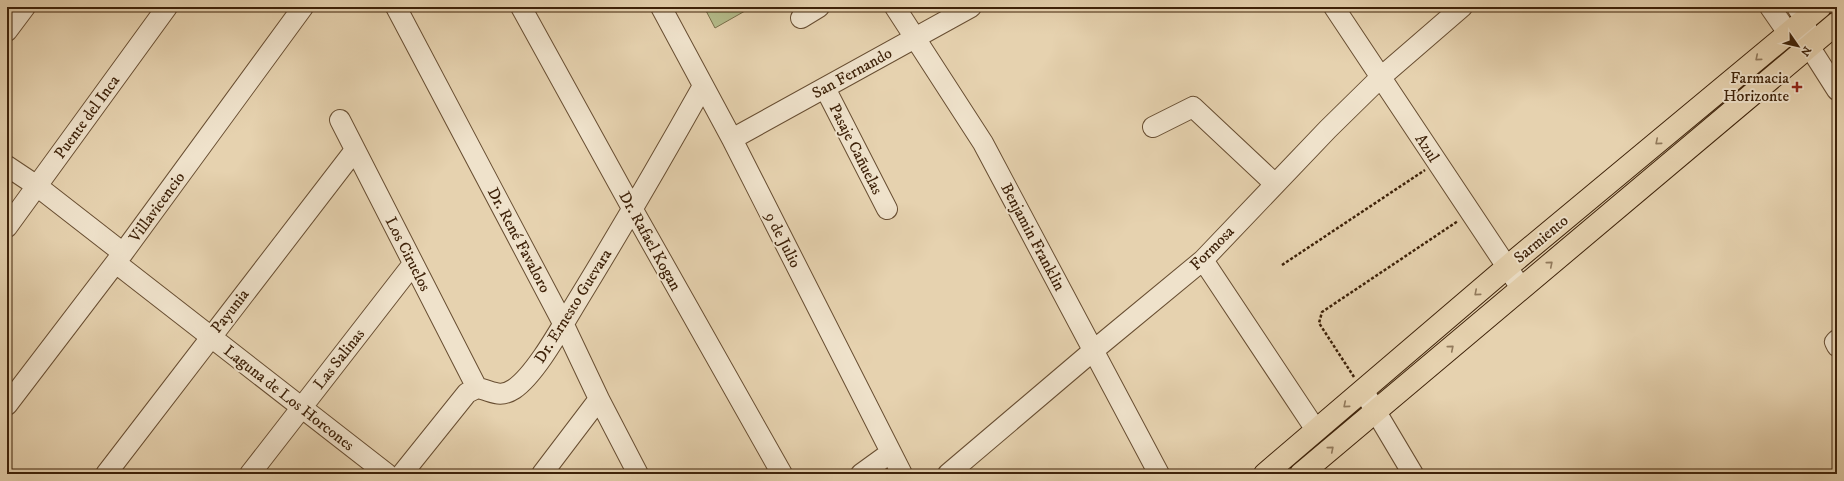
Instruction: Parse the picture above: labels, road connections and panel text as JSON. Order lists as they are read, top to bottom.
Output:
{
  "streets": {
    "main road": ["Sarmiento"],
    "street": [
      "San Fernando",
      "Puente del Inca",
      "Azul",
      "Pasaje Cañuelas",
      "Villavicencio",
      "Benjamin Franklin",
      "Dr. René Favaloro",
      "9 de Julio",
      "Dr. Rafael Kogan",
      "Formosa",
      "Los Ciruelos",
      "Dr. Ernesto Guevara",
      "Payunia",
      "Las Salinas",
      "Laguna de Los Horcones"
    ]
  },
  "crossings": [
    ["San Fernando", "Pasaje Cañuelas"],
    ["San Fernando", "Benjamin Franklin"],
    ["San Fernando", "9 de Julio"],
    ["Puente del Inca", "Laguna de Los Horcones"],
    ["Azul", "Sarmiento"],
    ["Azul", "Formosa"],
    ["Villavicencio", "Laguna de Los Horcones"],
    ["Benjamin Franklin", "Formosa"],
    ["Dr. René Favaloro", "Dr. Ernesto Guevara"],
    ["9 de Julio", "Dr. Ernesto Guevara"],
    ["Dr. Rafael Kogan", "Dr. Ernesto Guevara"],
    ["Los Ciruelos", "Dr. Ernesto Guevara"],
    ["Los Ciruelos", "Payunia"],
    ["Los Ciruelos", "Las Salinas"],
    ["Payunia", "Laguna de Los Horcones"],
    ["Las Salinas", "Laguna de Los Horcones"]
  ],
  "places": {
    "health": ["Farmacia Horizonte"]
  },
  "north": "bottom right"
}
